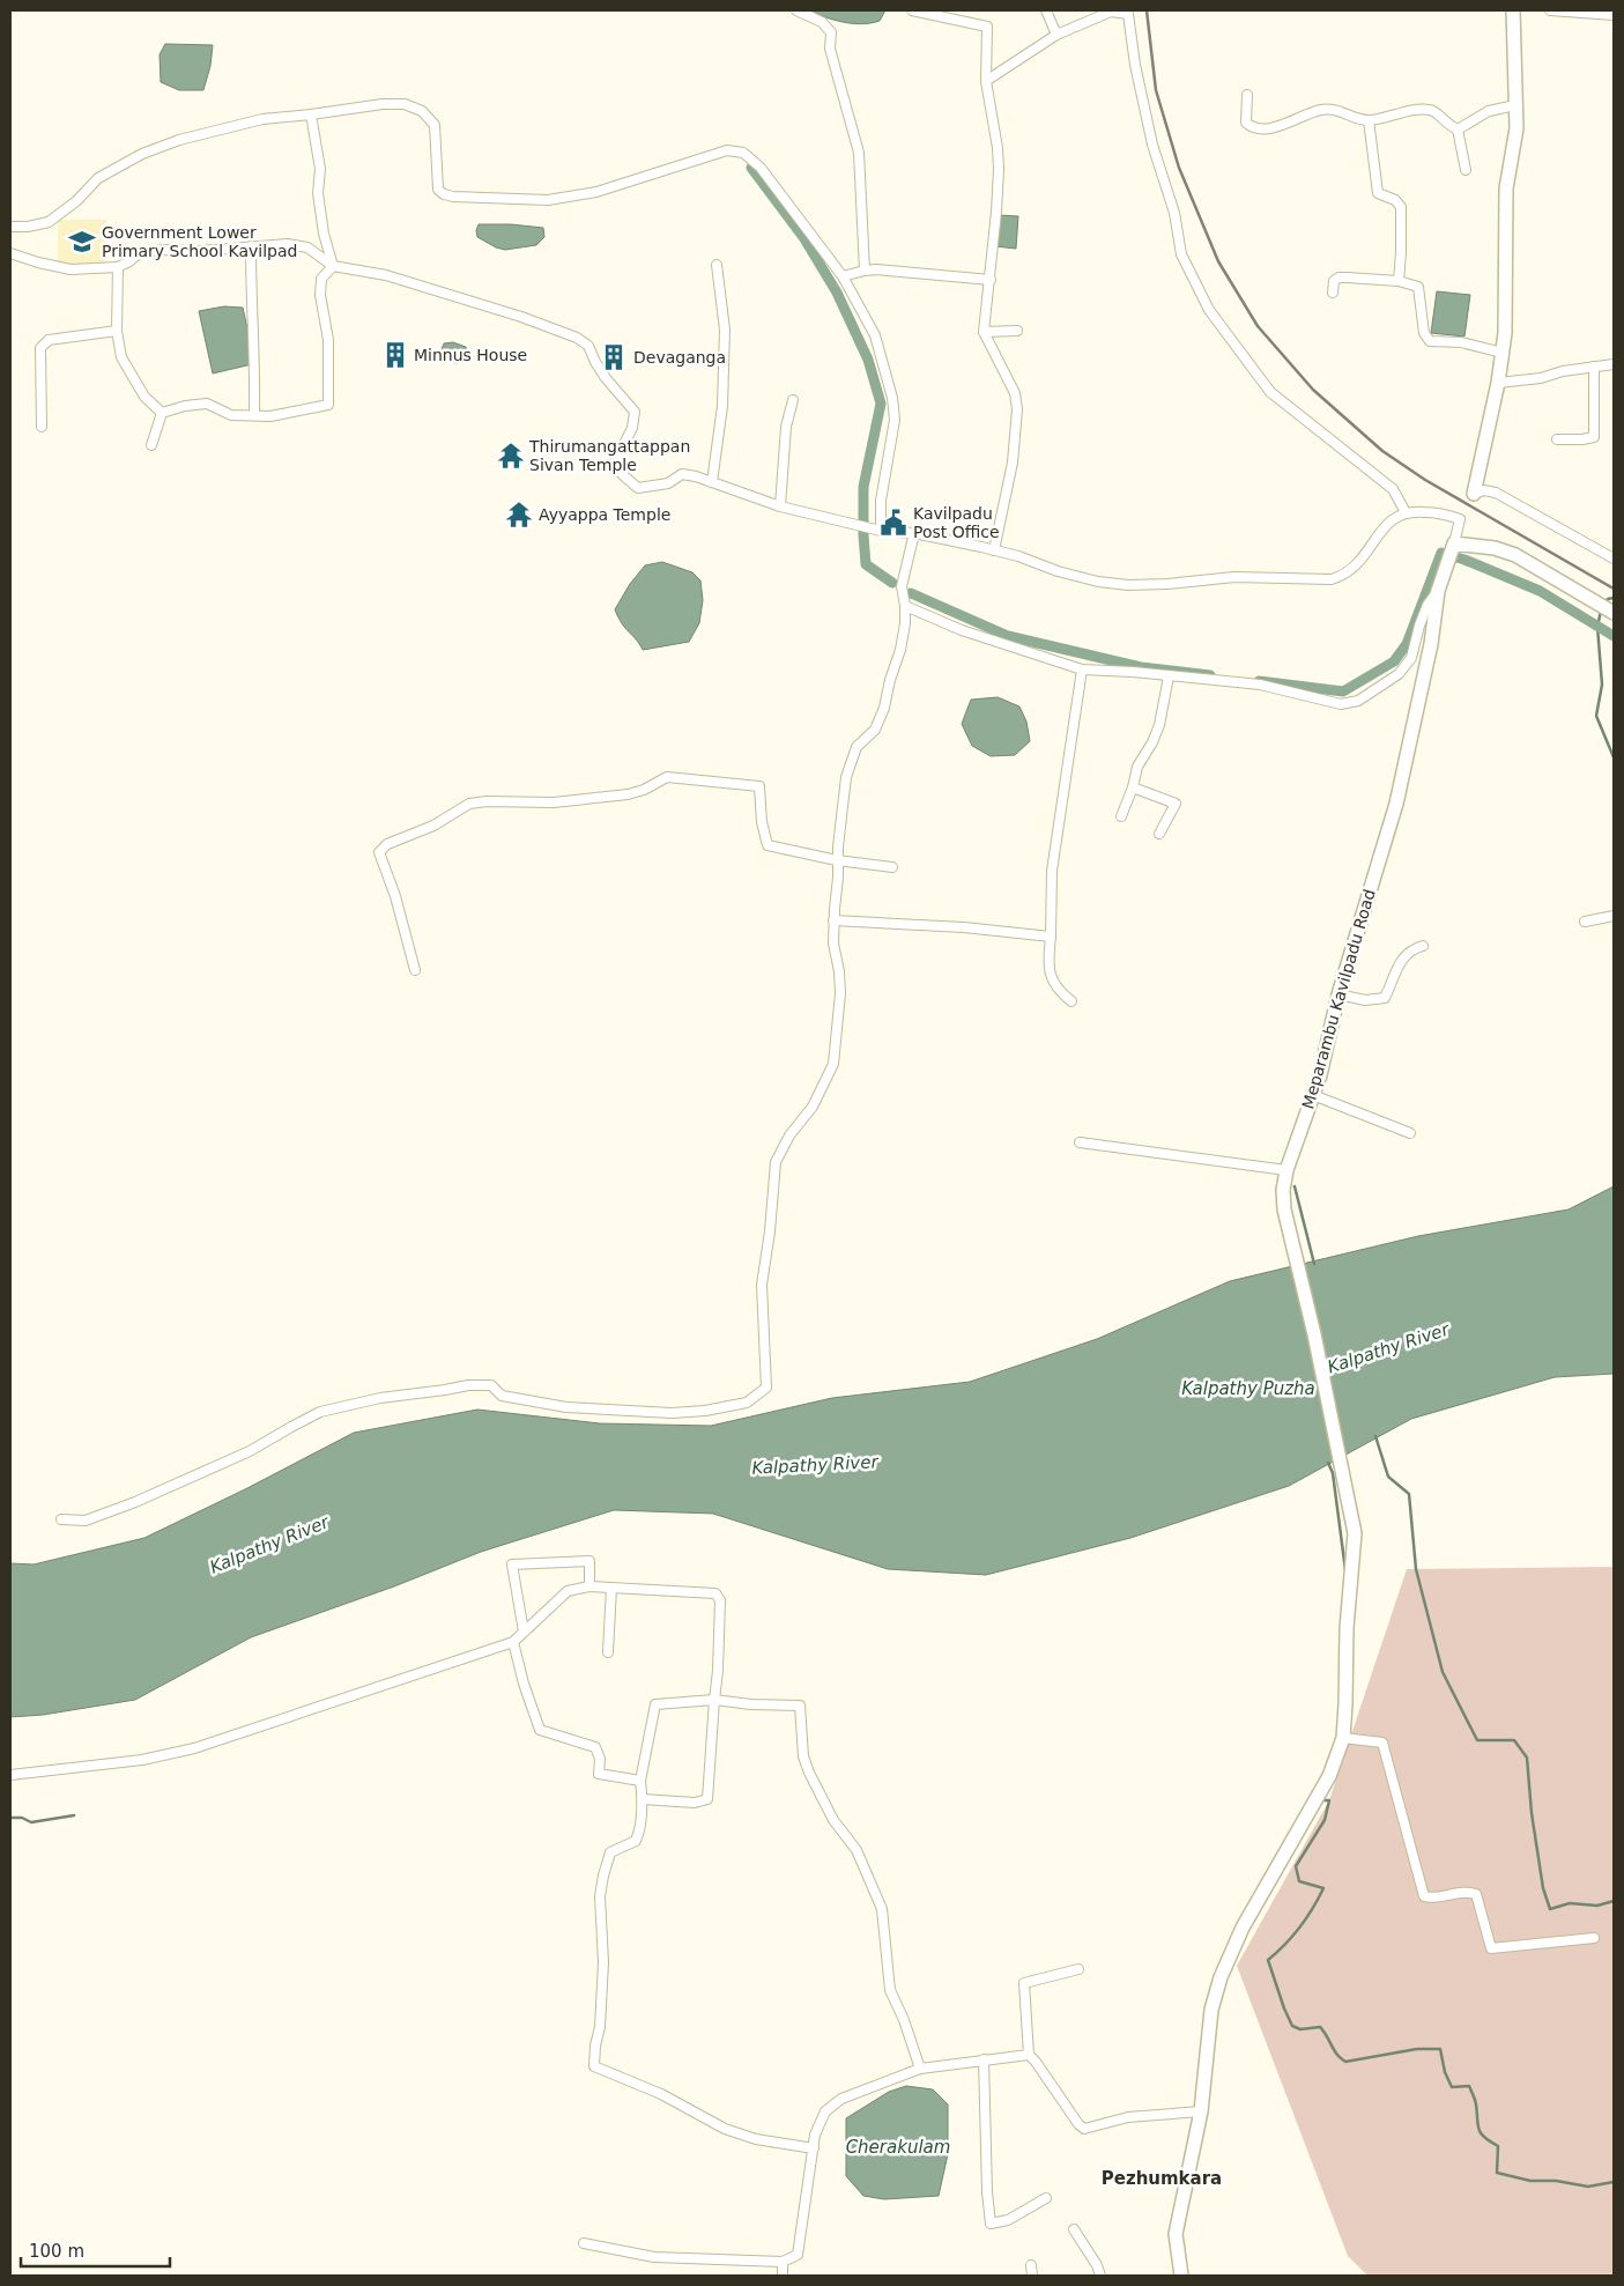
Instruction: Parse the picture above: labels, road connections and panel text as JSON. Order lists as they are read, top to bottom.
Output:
{
  "streets": {
    "main road": ["Meparambu Kavilpadu Road"]
  },
  "districts": ["Pezhumkara"],
  "water": ["Kalpathy River", "Kalpathy Puzha", "Cherakulam"],
  "places": {
    "school or university": ["Government Lower Primary School Kavilpad"],
    "building": ["Minnus House", "Devaganga"],
    "temple": ["Thirumangattappan Sivan Temple", "Ayyappa Temple"],
    "public building": ["Kavilpadu Post Office"]
  },
  "scale_bar": "100 m"
}
